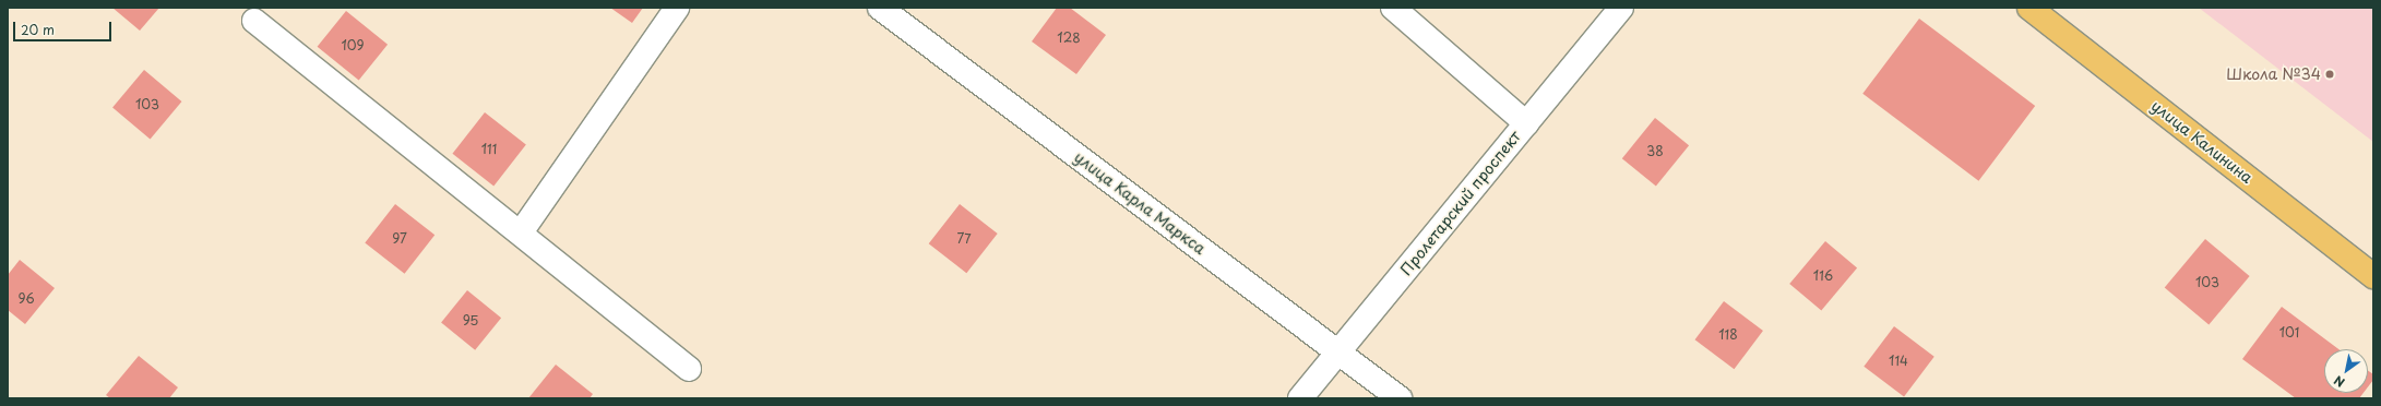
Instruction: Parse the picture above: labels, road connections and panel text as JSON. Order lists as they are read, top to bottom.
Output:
{
  "streets": {
    "main road": ["улица Калинина"],
    "street": ["улица Карла Маркса", "Пролетарский проспект"]
  },
  "crossings": [
    ["улица Карла Маркса", "Пролетарский проспект"]
  ],
  "places": ["Школа №34"],
  "house_numbers": [
    "128",
    "109",
    "103",
    "111",
    "38",
    "97",
    "77",
    "116",
    "103",
    "96",
    "95",
    "101",
    "118",
    "114"
  ],
  "scale_bar": "20 m",
  "north": "bottom left"
}
